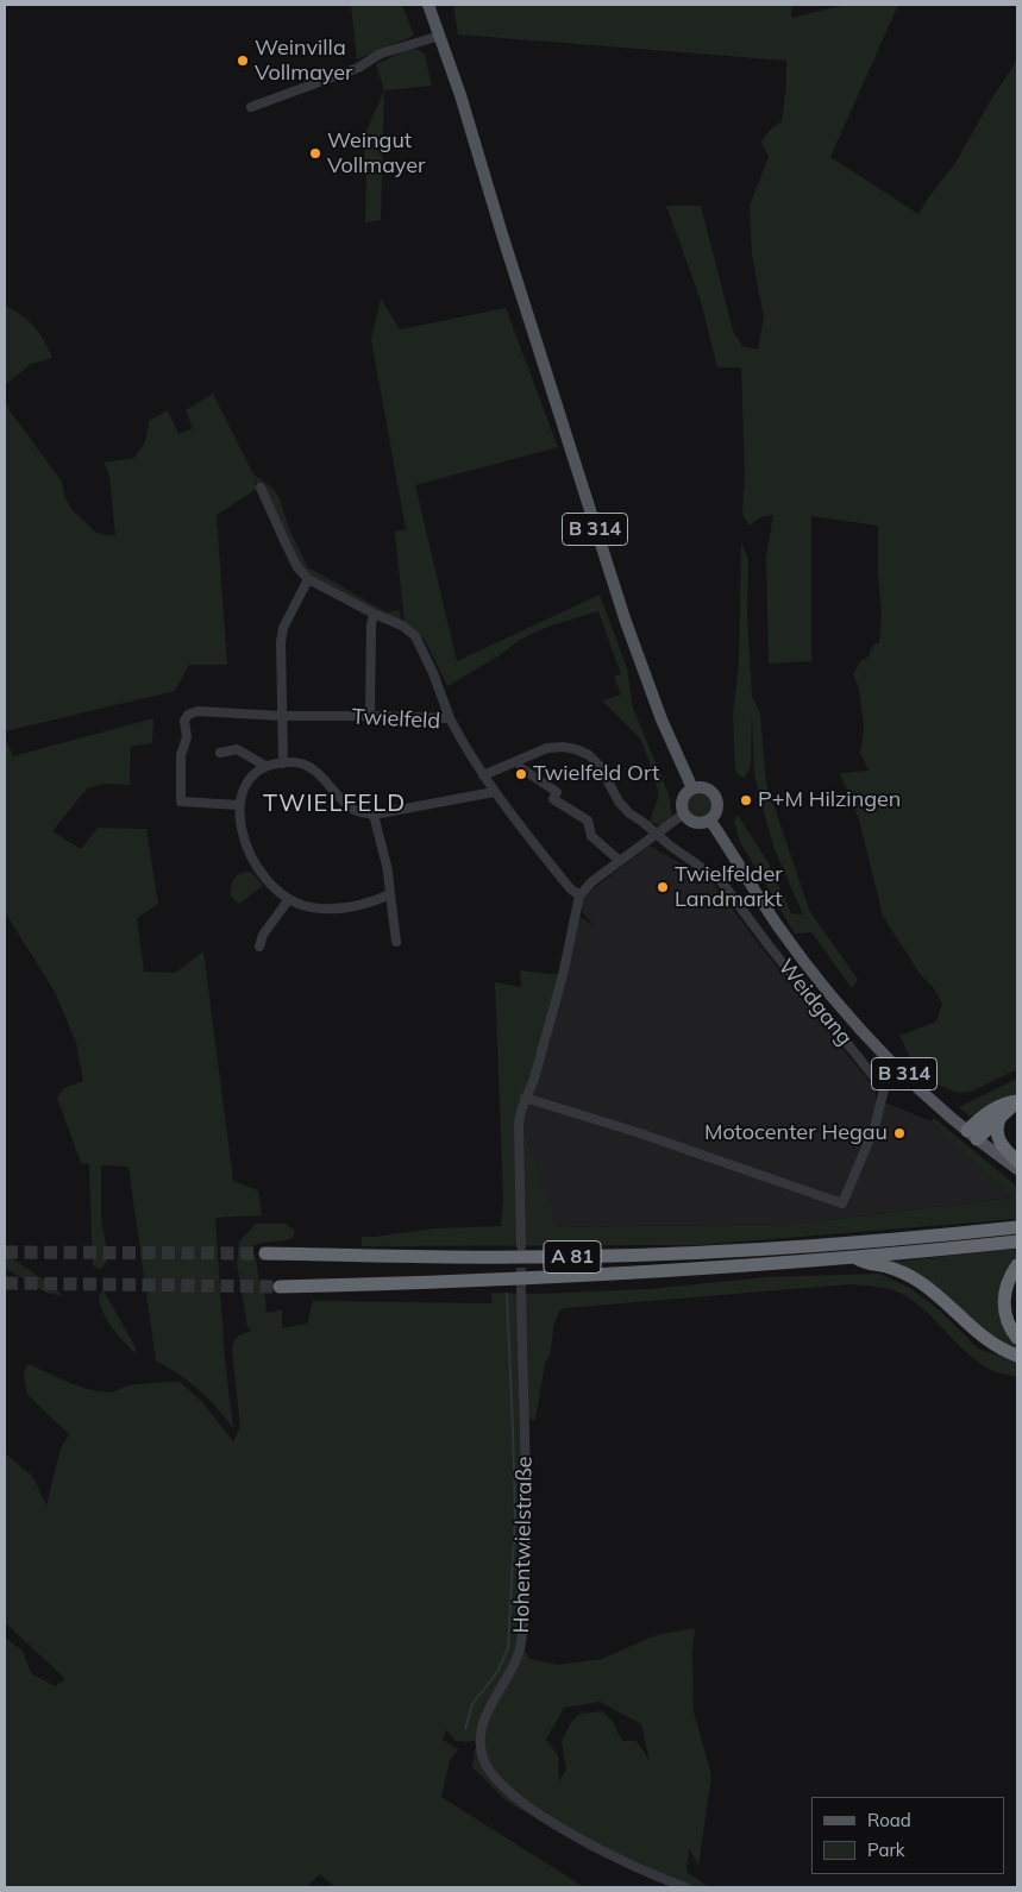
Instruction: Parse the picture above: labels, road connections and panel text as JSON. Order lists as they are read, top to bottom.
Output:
{
  "streets": {
    "highway": ["A 81"],
    "main road": ["B 314"],
    "street": ["Twielfeld", "Weidgang", "Hohentwielstraße"]
  },
  "districts": ["TWIELFELD"],
  "places": [
    "Weinvilla Vollmayer",
    "Weingut Vollmayer",
    "Twielfeld Ort",
    "P+M Hilzingen",
    "Twielfelder Landmarkt",
    "Motocenter Hegau"
  ],
  "legend": ["Road", "Park"]
}
